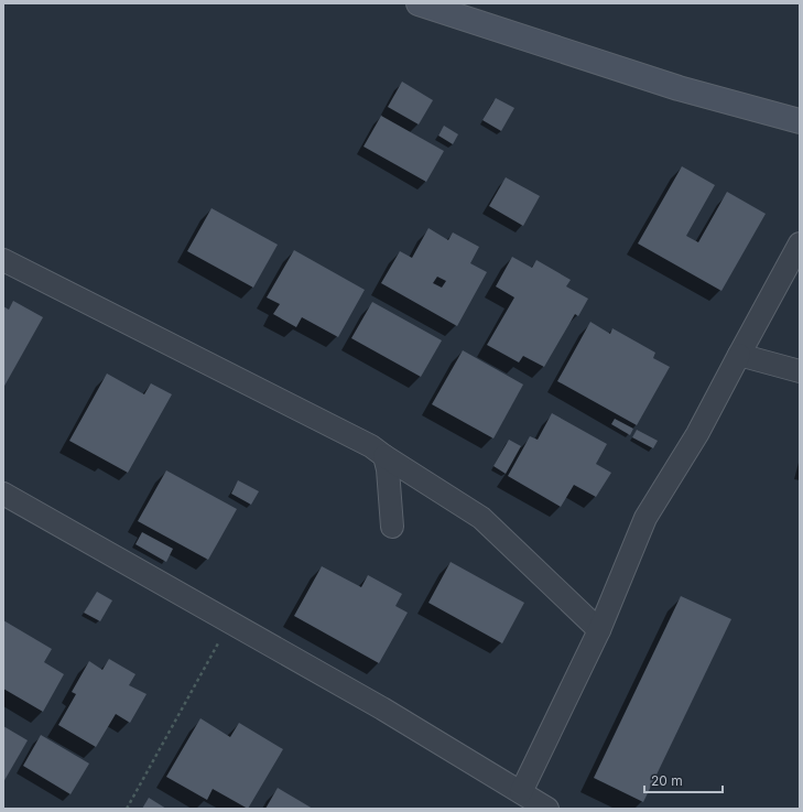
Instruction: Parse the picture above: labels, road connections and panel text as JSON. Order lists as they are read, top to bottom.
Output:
{
  "scale_bar": "20 m"
}
